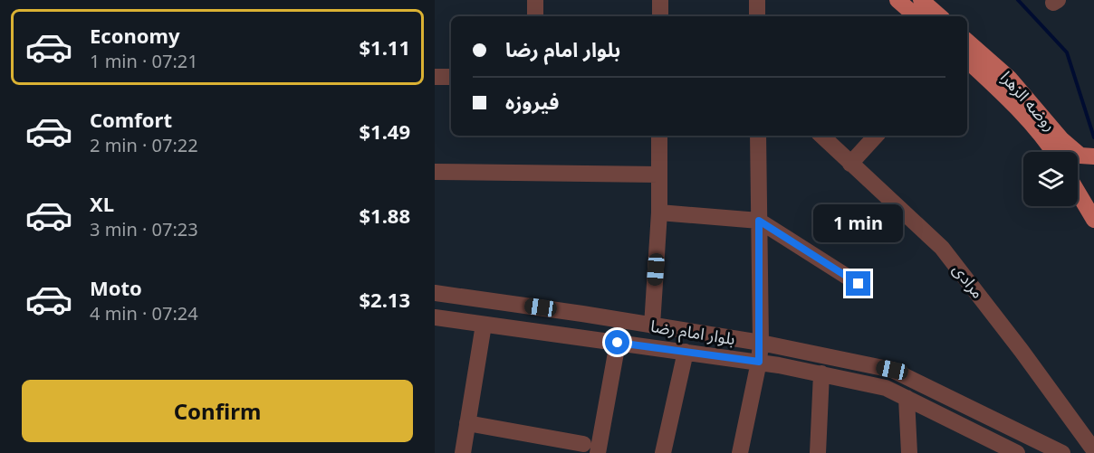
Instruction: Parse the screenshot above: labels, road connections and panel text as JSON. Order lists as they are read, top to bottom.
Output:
{
  "streets": {
    "main road": ["روضه الزهرا"],
    "street": ["مرادی", "بلوار امام رضا"]
  },
  "page": {
    "list": [
      {
        "name": "Economy",
        "note": "1 min · 07:21",
        "value": "$1.11"
      },
      {
        "name": "Comfort",
        "note": "2 min · 07:22",
        "value": "$1.49"
      },
      {
        "name": "XL",
        "note": "3 min · 07:23",
        "value": "$1.88"
      },
      {
        "name": "Moto",
        "note": "4 min · 07:24",
        "value": "$2.13"
      }
    ],
    "banner": ["بلوار امام رضا", "فیروزه"],
    "bubble": "1 min",
    "buttons": "Confirm"
  }
}
